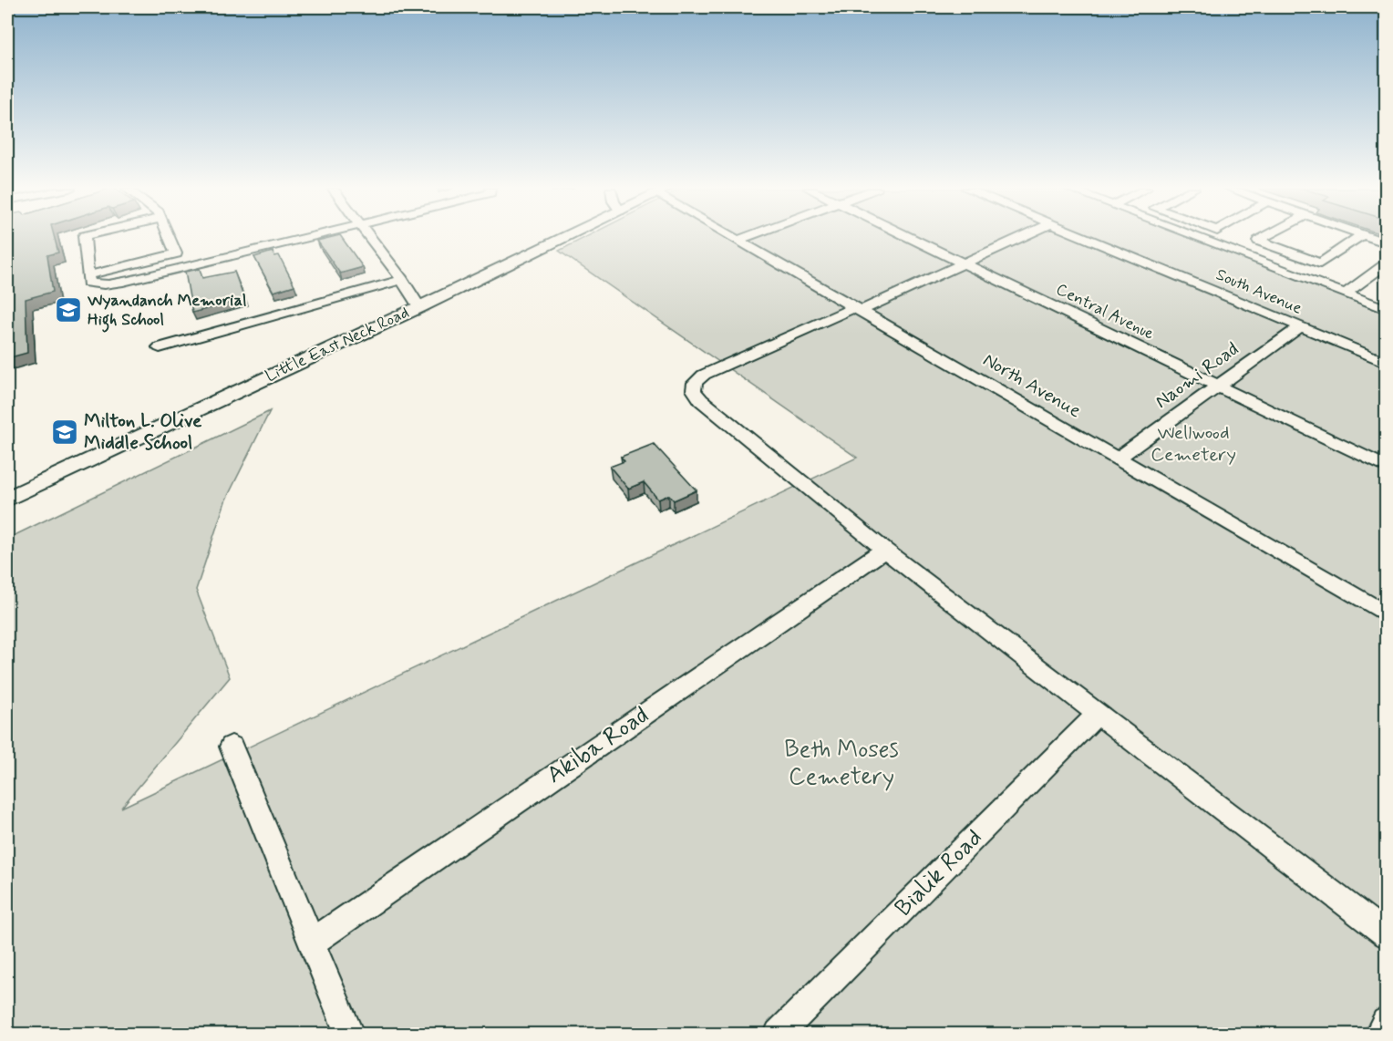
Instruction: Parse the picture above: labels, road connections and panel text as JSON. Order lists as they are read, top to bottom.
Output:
{
  "streets": {
    "main road": ["Little East Neck Road"],
    "street": [
      "South Avenue",
      "Central Avenue",
      "Naomi Road",
      "North Avenue",
      "Akiba Road",
      "Bialik Road"
    ]
  },
  "crossings": [
    ["South Avenue", "Naomi Road"],
    ["Central Avenue", "Naomi Road"],
    ["Naomi Road", "North Avenue"]
  ],
  "parks": ["Wellwood Cemetery", "Beth Moses Cemetery"],
  "places": {
    "school or university": ["Wyandanch Memorial High School", "Milton L. Olive Middle School"]
  }
}
